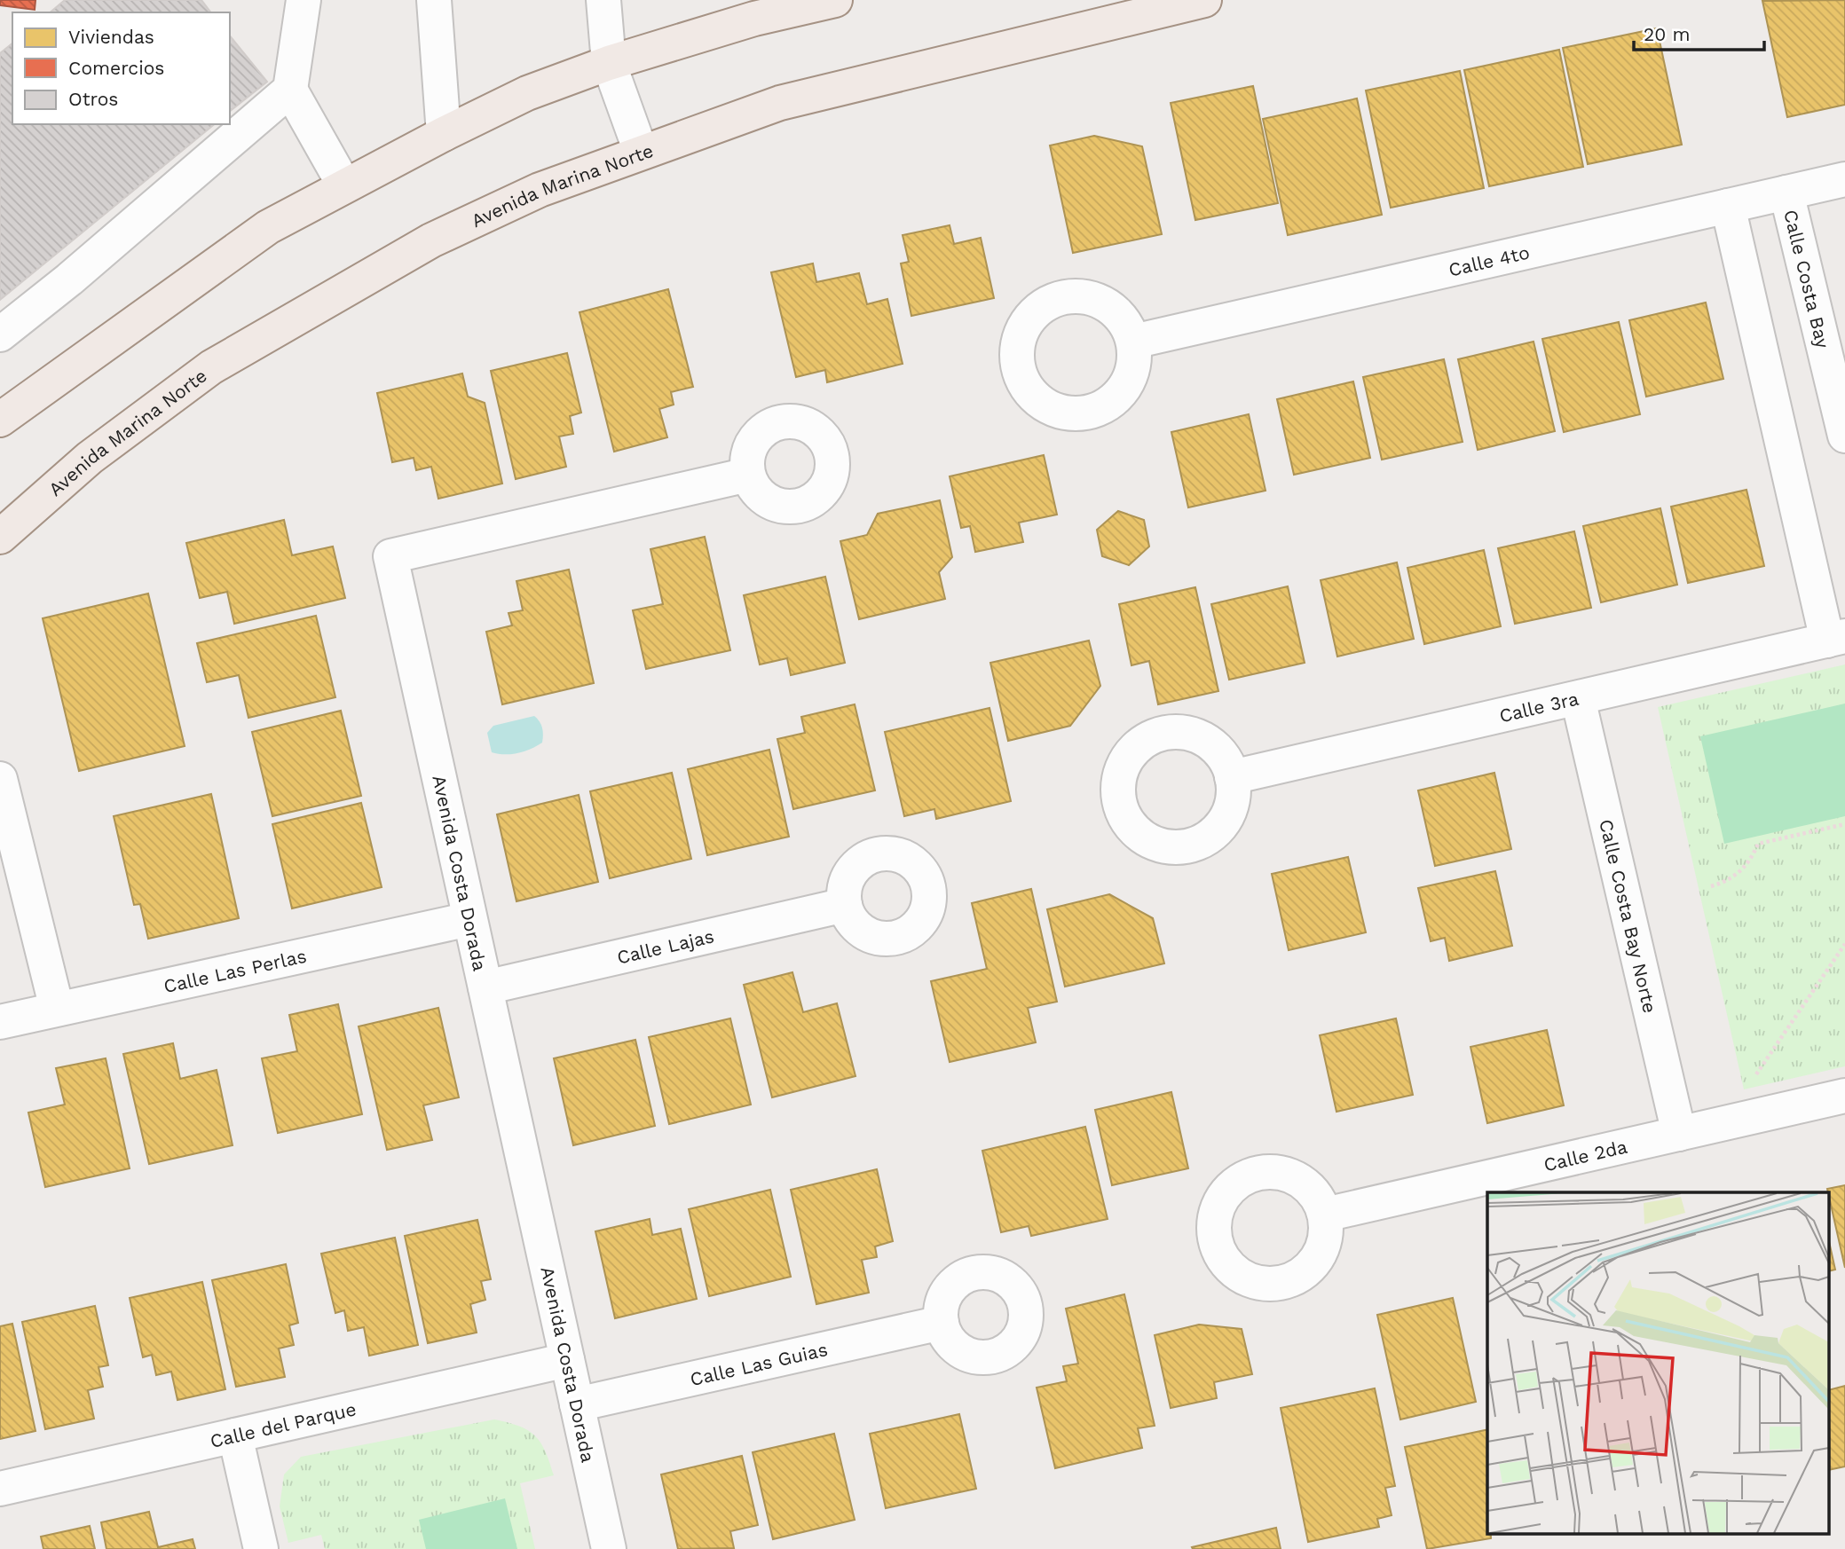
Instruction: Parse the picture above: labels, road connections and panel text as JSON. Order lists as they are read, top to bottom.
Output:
{
  "streets": {
    "main road": ["Avenida Marina Norte"],
    "street": [
      "Calle 4to",
      "Calle Costa Bay",
      "Calle 3ra",
      "Avenida Costa Dorada",
      "Calle Costa Bay Norte",
      "Calle Lajas",
      "Calle Las Perlas",
      "Calle 2da",
      "Calle Las Guias",
      "Calle del Parque"
    ]
  },
  "crossings": [
    ["Calle 4to", "Calle Costa Bay"],
    ["Calle 3ra", "Calle Costa Bay Norte"],
    ["Avenida Costa Dorada", "Calle Lajas"],
    ["Avenida Costa Dorada", "Calle Las Perlas"],
    ["Avenida Costa Dorada", "Calle Las Guias"],
    ["Avenida Costa Dorada", "Calle del Parque"],
    ["Calle Costa Bay Norte", "Calle 2da"]
  ],
  "legend": ["Viviendas", "Comercios", "Otros"],
  "scale_bar": "20 m"
}
